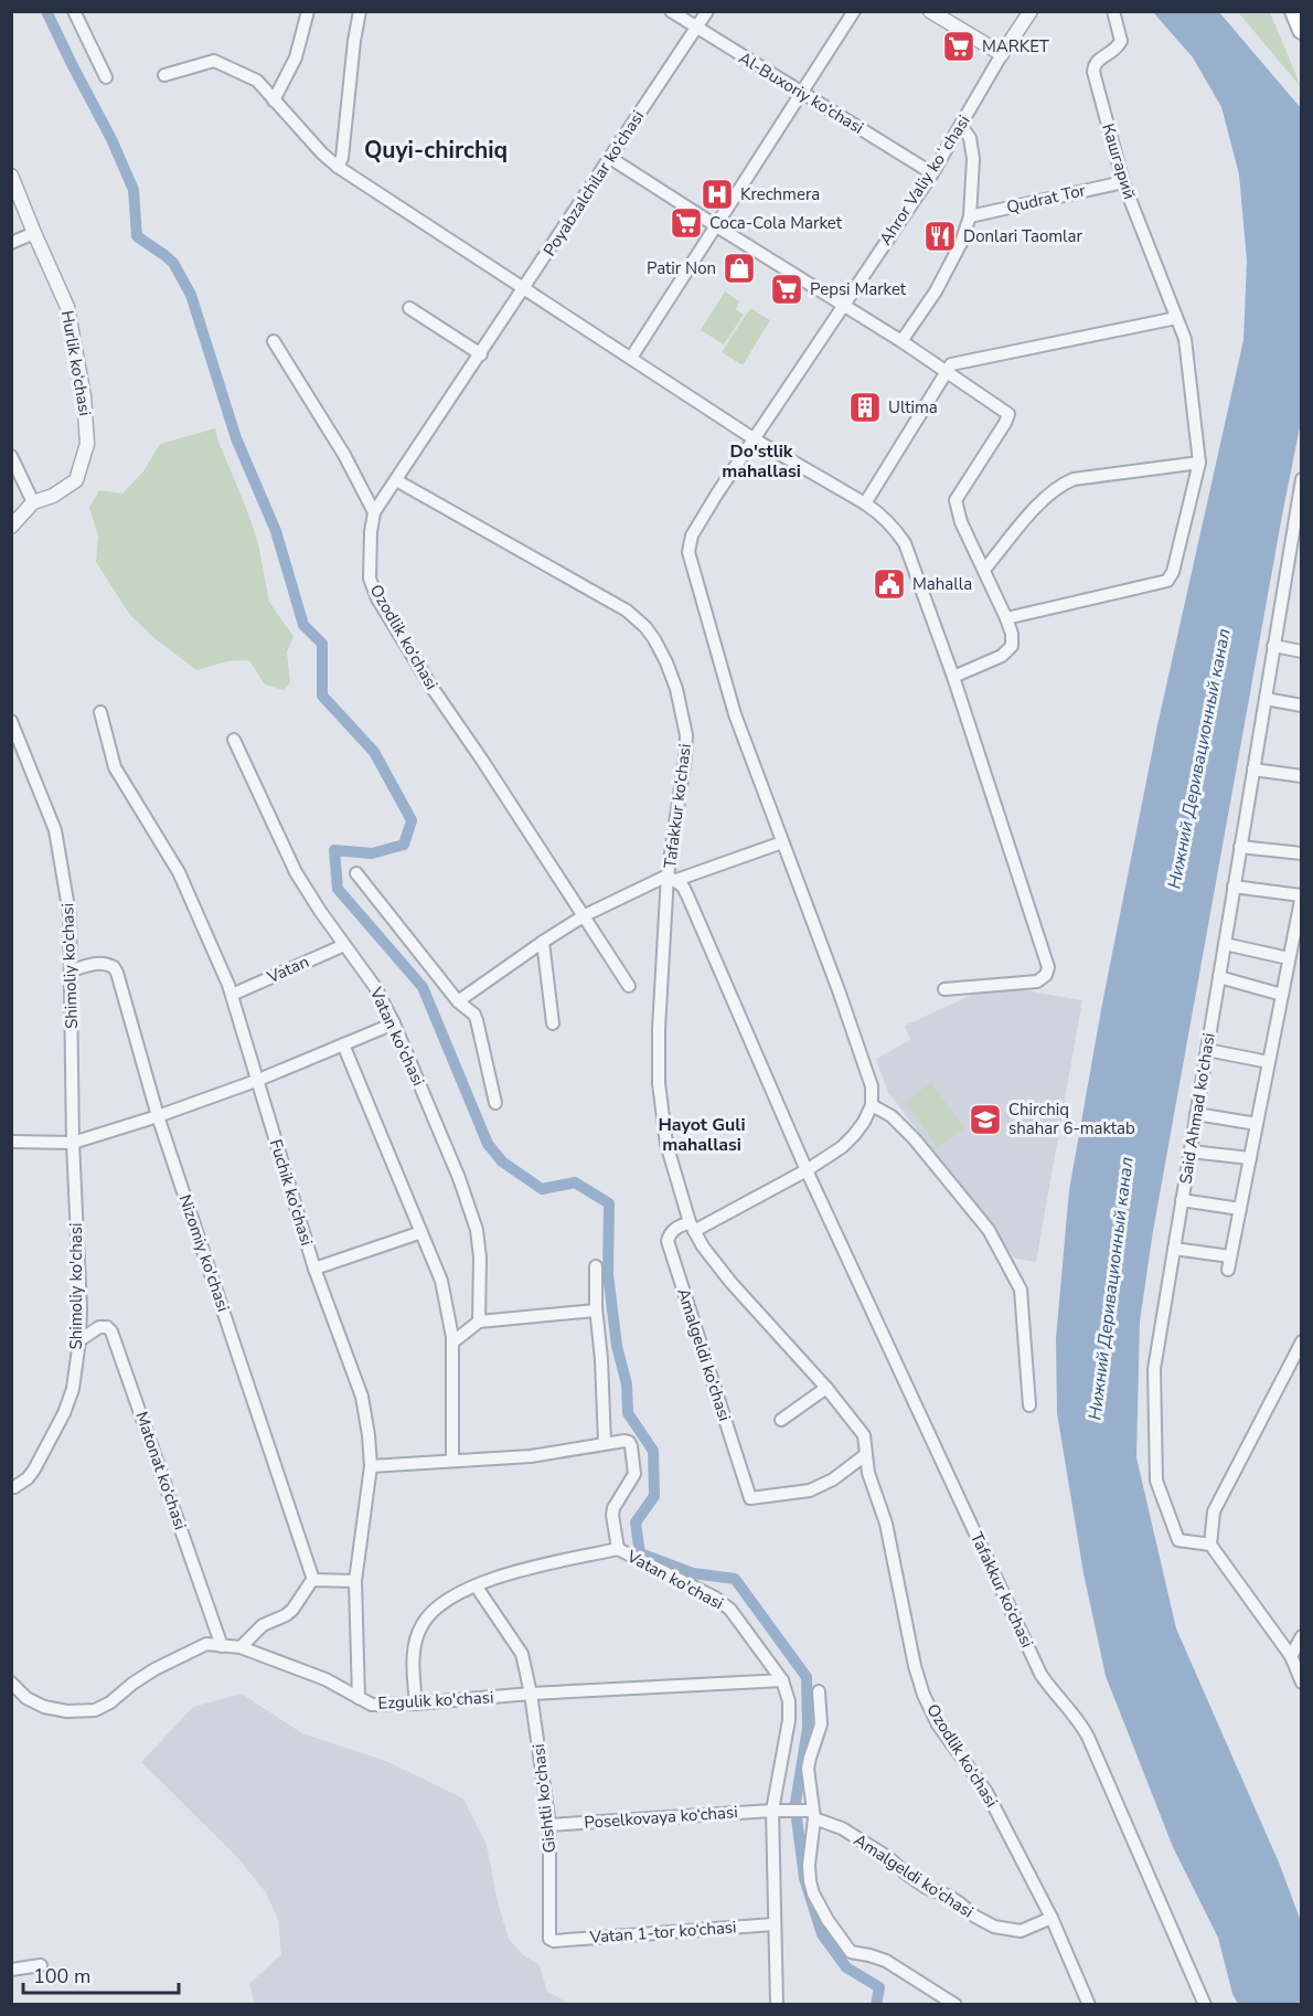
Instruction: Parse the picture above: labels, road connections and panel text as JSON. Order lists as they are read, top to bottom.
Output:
{
  "streets": {
    "street": [
      "Al-Buxoriy ko‘chasi",
      "Кашгарий",
      "Ahror Valiy koʻchasi",
      "Poyabzalchilar ko‘chasi",
      "Qudrat Tor",
      "Hurlik ko‘chasi",
      "Ozodlik ko‘chasi",
      "Tafakkur ko‘chasi",
      "Shimoliy ko‘chasi",
      "Vatan",
      "Vatan ko'chasi",
      "Said Ahmad ko‘chasi",
      "Fuchik ko'chasi",
      "Nizomiy ko'chasi",
      "Shimoliy ko'chasi",
      "Amalgeldi ko‘chasi",
      "Matonat ko‘chasi",
      "Ezgulik ko'chasi",
      "Gishtli ko‘chasi",
      "Poselkovaya ko‘chasi",
      "Vatan 1-tor ko‘chasi"
    ]
  },
  "crossings": [
    ["Al-Buxoriy ko‘chasi", "Ahror Valiy koʻchasi"],
    ["Al-Buxoriy ko‘chasi", "Poyabzalchilar ko‘chasi"],
    ["Кашгарий", "Qudrat Tor"],
    ["Poyabzalchilar ko‘chasi", "Ozodlik ko‘chasi"],
    ["Poyabzalchilar ko‘chasi", "Tafakkur ko‘chasi"],
    ["Ozodlik ko‘chasi", "Tafakkur ko‘chasi"],
    ["Ozodlik ko‘chasi", "Amalgeldi ko‘chasi"],
    ["Shimoliy ko‘chasi", "Nizomiy ko'chasi"],
    ["Shimoliy ko‘chasi", "Shimoliy ko'chasi"],
    ["Vatan", "Vatan ko'chasi"],
    ["Vatan", "Fuchik ko'chasi"],
    ["Vatan ko'chasi", "Fuchik ko'chasi"],
    ["Vatan ko'chasi", "Ezgulik ko'chasi"],
    ["Vatan ko'chasi", "Poselkovaya ko‘chasi"],
    ["Vatan ko'chasi", "Vatan 1-tor ko‘chasi"],
    ["Fuchik ko'chasi", "Ezgulik ko'chasi"],
    ["Shimoliy ko'chasi", "Matonat ko‘chasi"],
    ["Amalgeldi ko‘chasi", "Poselkovaya ko‘chasi"],
    ["Matonat ko‘chasi", "Ezgulik ko'chasi"],
    ["Ezgulik ko'chasi", "Gishtli ko‘chasi"],
    ["Gishtli ko‘chasi", "Poselkovaya ko‘chasi"],
    ["Gishtli ko‘chasi", "Vatan 1-tor ko‘chasi"]
  ],
  "districts": ["Quyi-chirchiq", "Do'stlik mahallasi", "Hayot Guli mahallasi"],
  "water": ["Нижний Деривационный канал"],
  "places": {
    "supermarket": ["MARKET", "Coca-Cola Market", "Pepsi Market"],
    "hospital": ["Krechmera"],
    "restaurant": ["Donlari Taomlar"],
    "shop": ["Patir Non"],
    "building": ["Ultima"],
    "public building": ["Mahalla"],
    "school or university": ["Chirchiq shahar 6-maktab"]
  },
  "scale_bar": "100 m"
}
